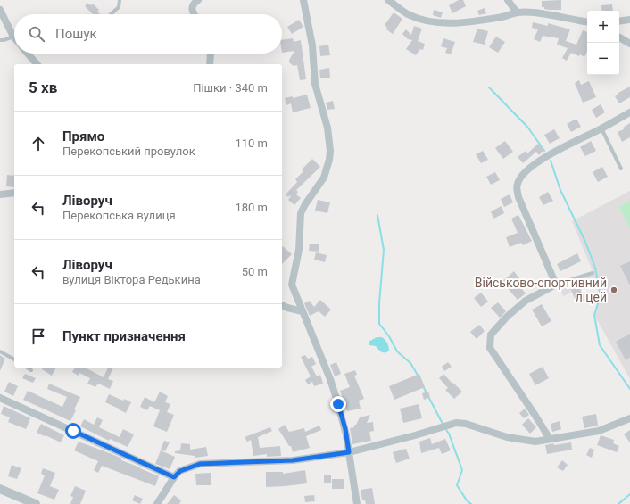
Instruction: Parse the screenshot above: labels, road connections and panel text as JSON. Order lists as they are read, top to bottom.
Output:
{
  "places": ["Військово-спортивний ліцей"],
  "page": {
    "map_buttons": ["+", "−"],
    "search": "Пошук",
    "heading": ["5 хв", "Пішки · 340 m"],
    "list": [
      ["Прямо", "Перекопський провулок", "110 m"],
      ["Ліворуч", "Перекопська вулиця", "180 m"],
      ["Ліворуч", "вулиця Віктора Редькина", "50 m"],
      "Пункт призначення"
    ]
  }
}
